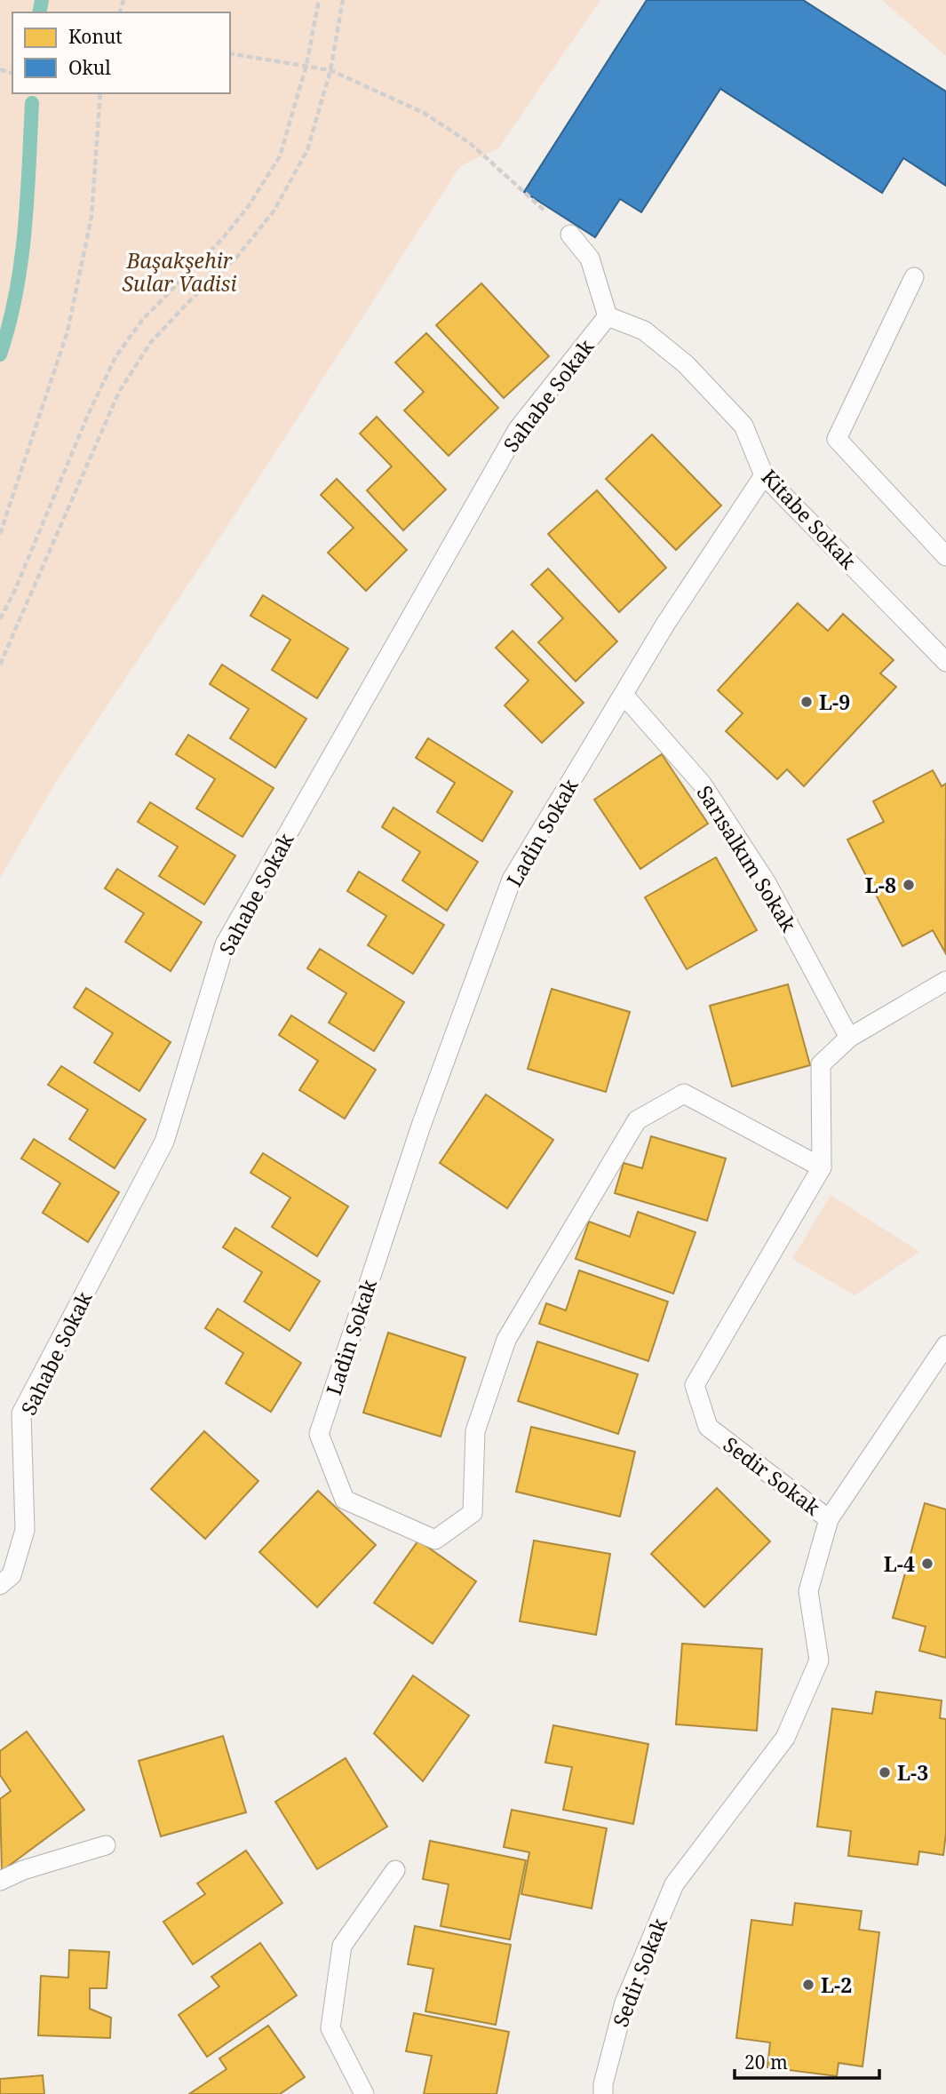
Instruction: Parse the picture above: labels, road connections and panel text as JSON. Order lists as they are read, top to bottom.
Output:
{
  "streets": {
    "lane": [
      "Sahabe Sokak",
      "Kitabe Sokak",
      "Ladin Sokak",
      "Sarısalkım Sokak",
      "Sedir Sokak"
    ]
  },
  "crossings": [
    ["Sahabe Sokak", "Kitabe Sokak"],
    ["Kitabe Sokak", "Ladin Sokak"],
    ["Ladin Sokak", "Sarısalkım Sokak"],
    ["Ladin Sokak", "Sedir Sokak"]
  ],
  "parks": ["Başakşehir Sular Vadisi"],
  "places": [
    "L-9",
    "L-8",
    "L-4",
    "L-3",
    "L-2"
  ],
  "legend": ["Konut", "Okul"],
  "scale_bar": "20 m"
}
